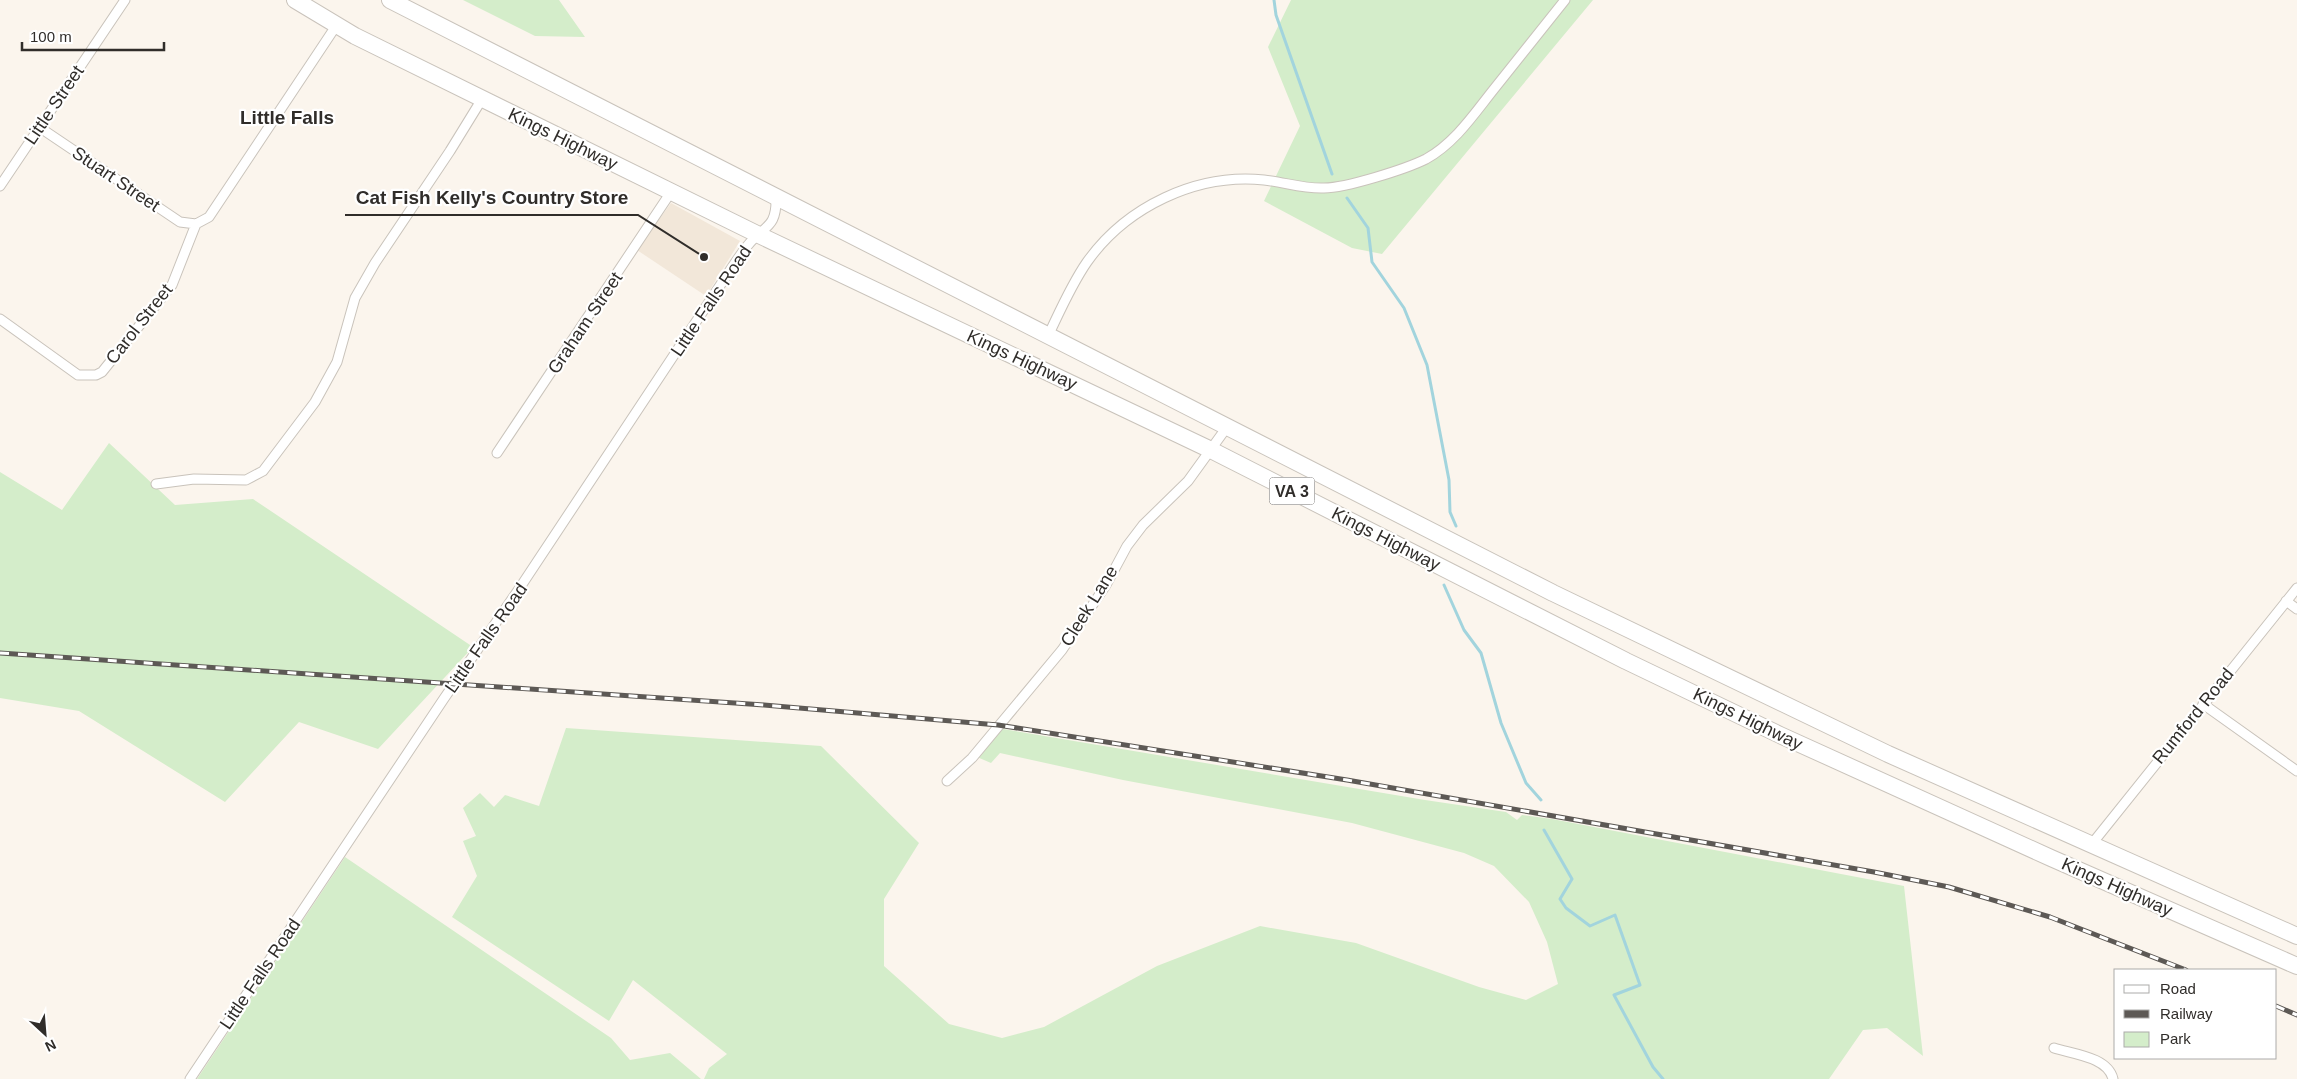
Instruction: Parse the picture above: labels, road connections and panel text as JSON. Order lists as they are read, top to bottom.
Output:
{
  "streets": {
    "highway": ["Kings Highway", "VA 3"],
    "street": [
      "Little Street",
      "Stuart Street",
      "Little Falls Road",
      "Graham Street",
      "Carol Street",
      "Cleek Lane",
      "Rumford Road"
    ]
  },
  "crossings": [
    ["Little Street", "Stuart Street"],
    ["Kings Highway", "Little Falls Road"],
    ["Kings Highway", "Graham Street"],
    ["Kings Highway", "Carol Street"],
    ["Kings Highway", "Cleek Lane"],
    ["Kings Highway", "Rumford Road"],
    ["Stuart Street", "Carol Street"]
  ],
  "districts": ["Little Falls"],
  "places": ["Cat Fish Kelly's Country Store"],
  "legend": ["Road", "Railway", "Park"],
  "scale_bar": "100 m",
  "north": "bottom right"
}
